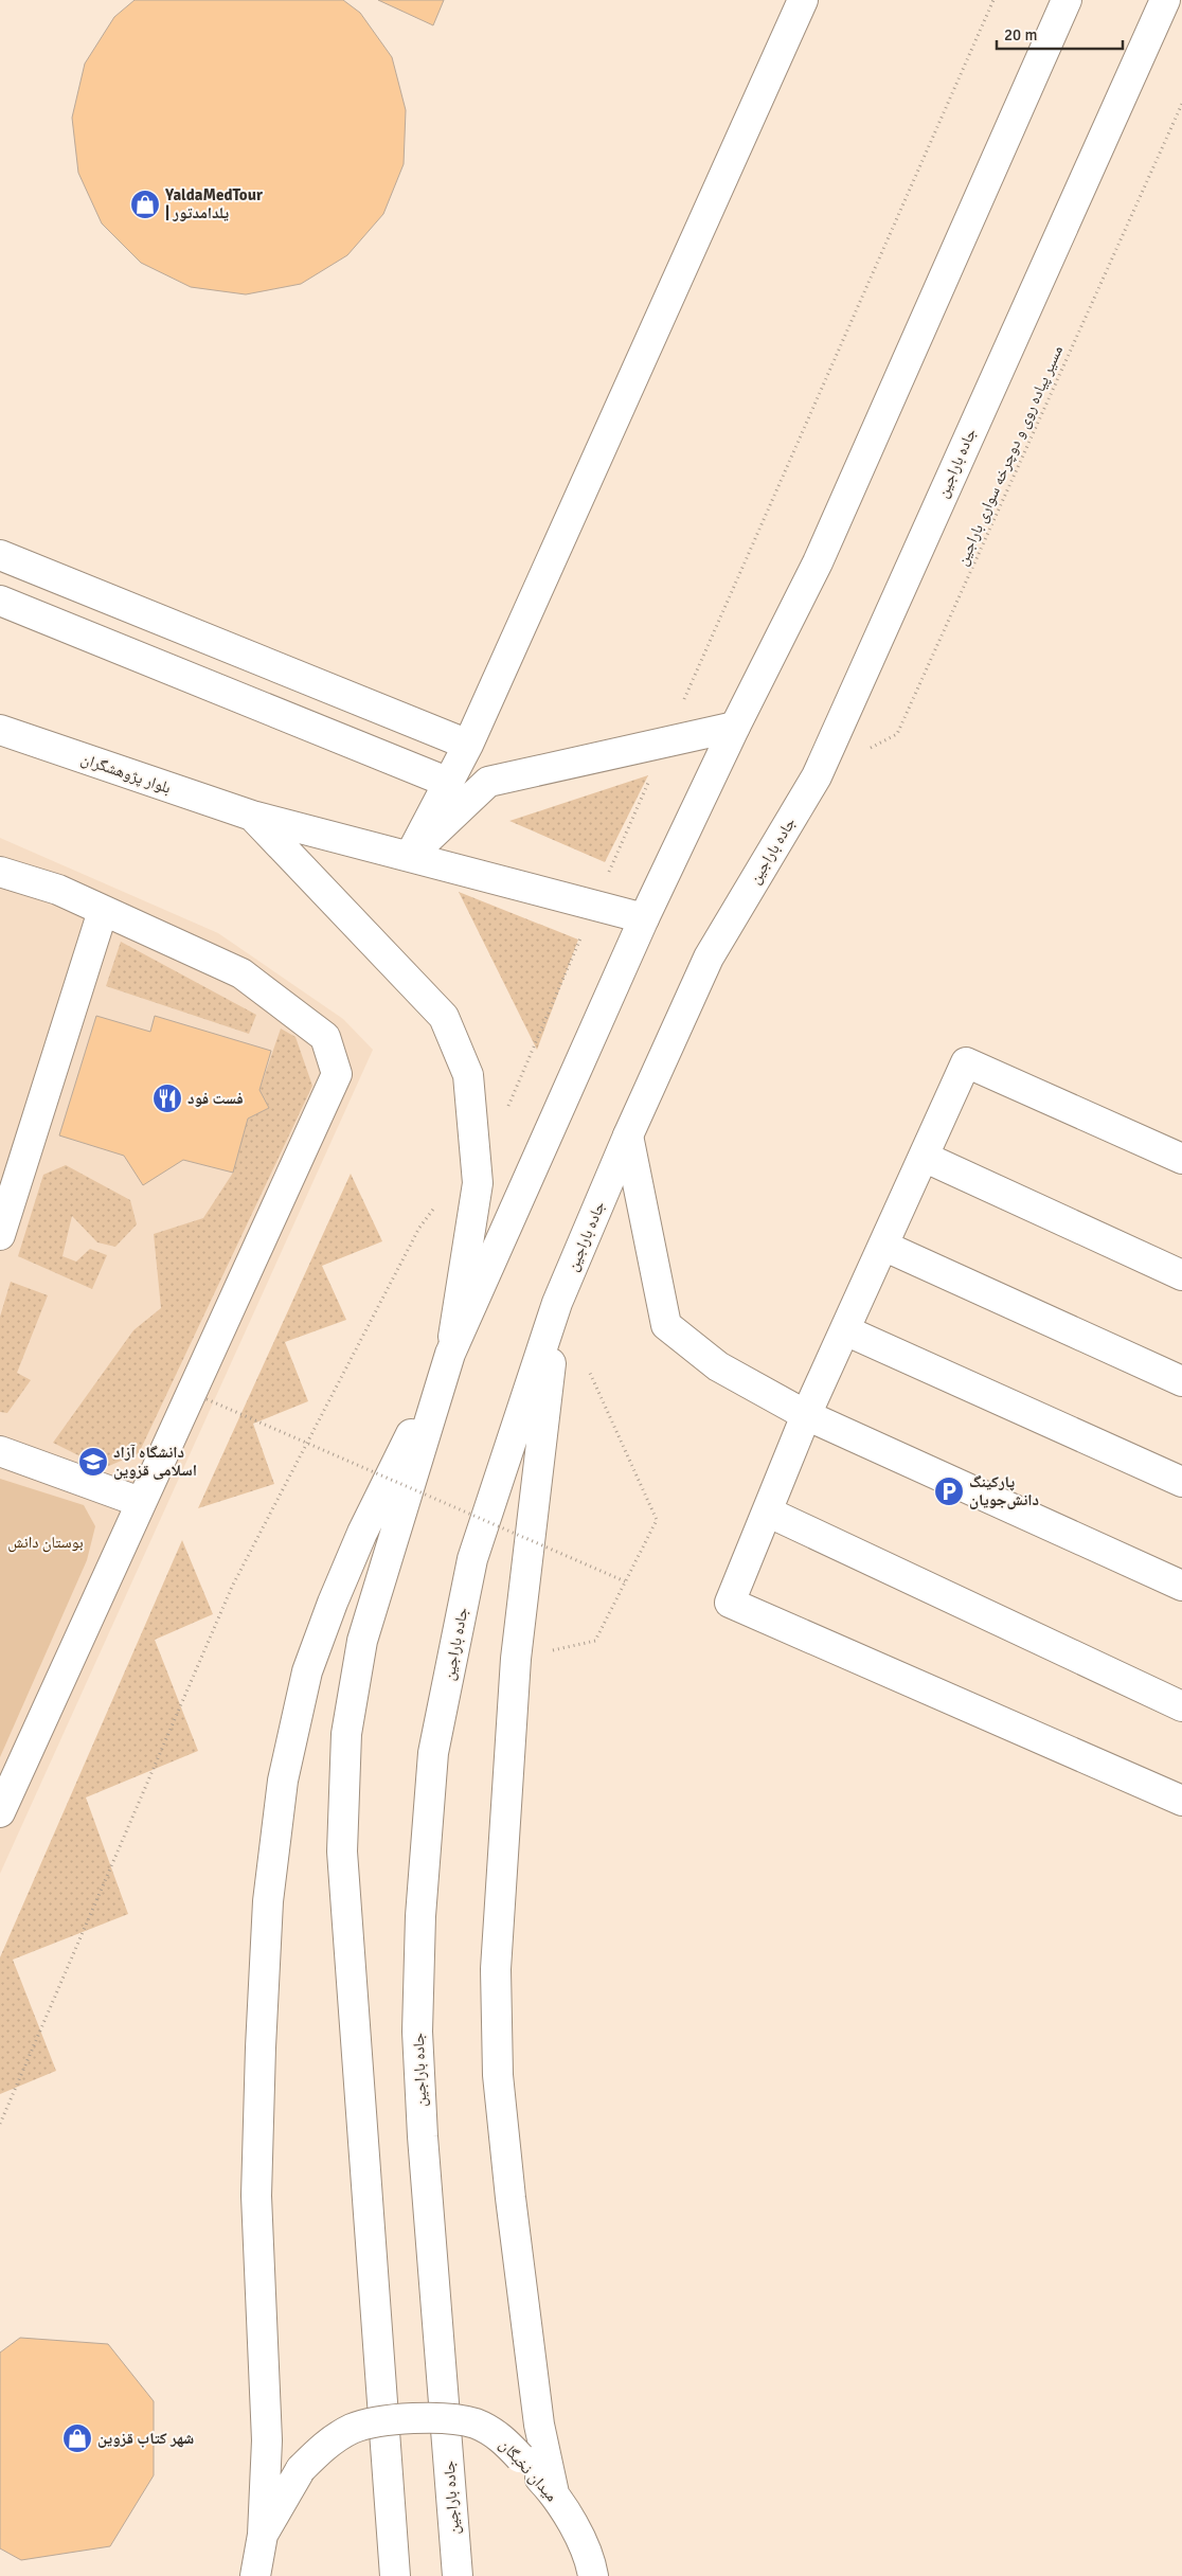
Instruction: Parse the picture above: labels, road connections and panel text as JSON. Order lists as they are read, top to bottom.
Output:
{
  "streets": {
    "main road": ["جاده باراجین", "بلوار پژوهشگران", "میدان نخبگان"],
    "path": ["مسیر پیاده روی و دوچرخه سواری باراجین"]
  },
  "parks": ["بوستان دانش"],
  "places": {
    "shop": ["YaldaMedTour | یلدامدتور", "شهر کتاب قزوین"],
    "restaurant": ["فست فود"],
    "school or university": ["دانشگاه آزاد اسلامی قزوین"],
    "parking": ["پارکینگ دانش‌جویان"]
  },
  "scale_bar": "20 m"
}
